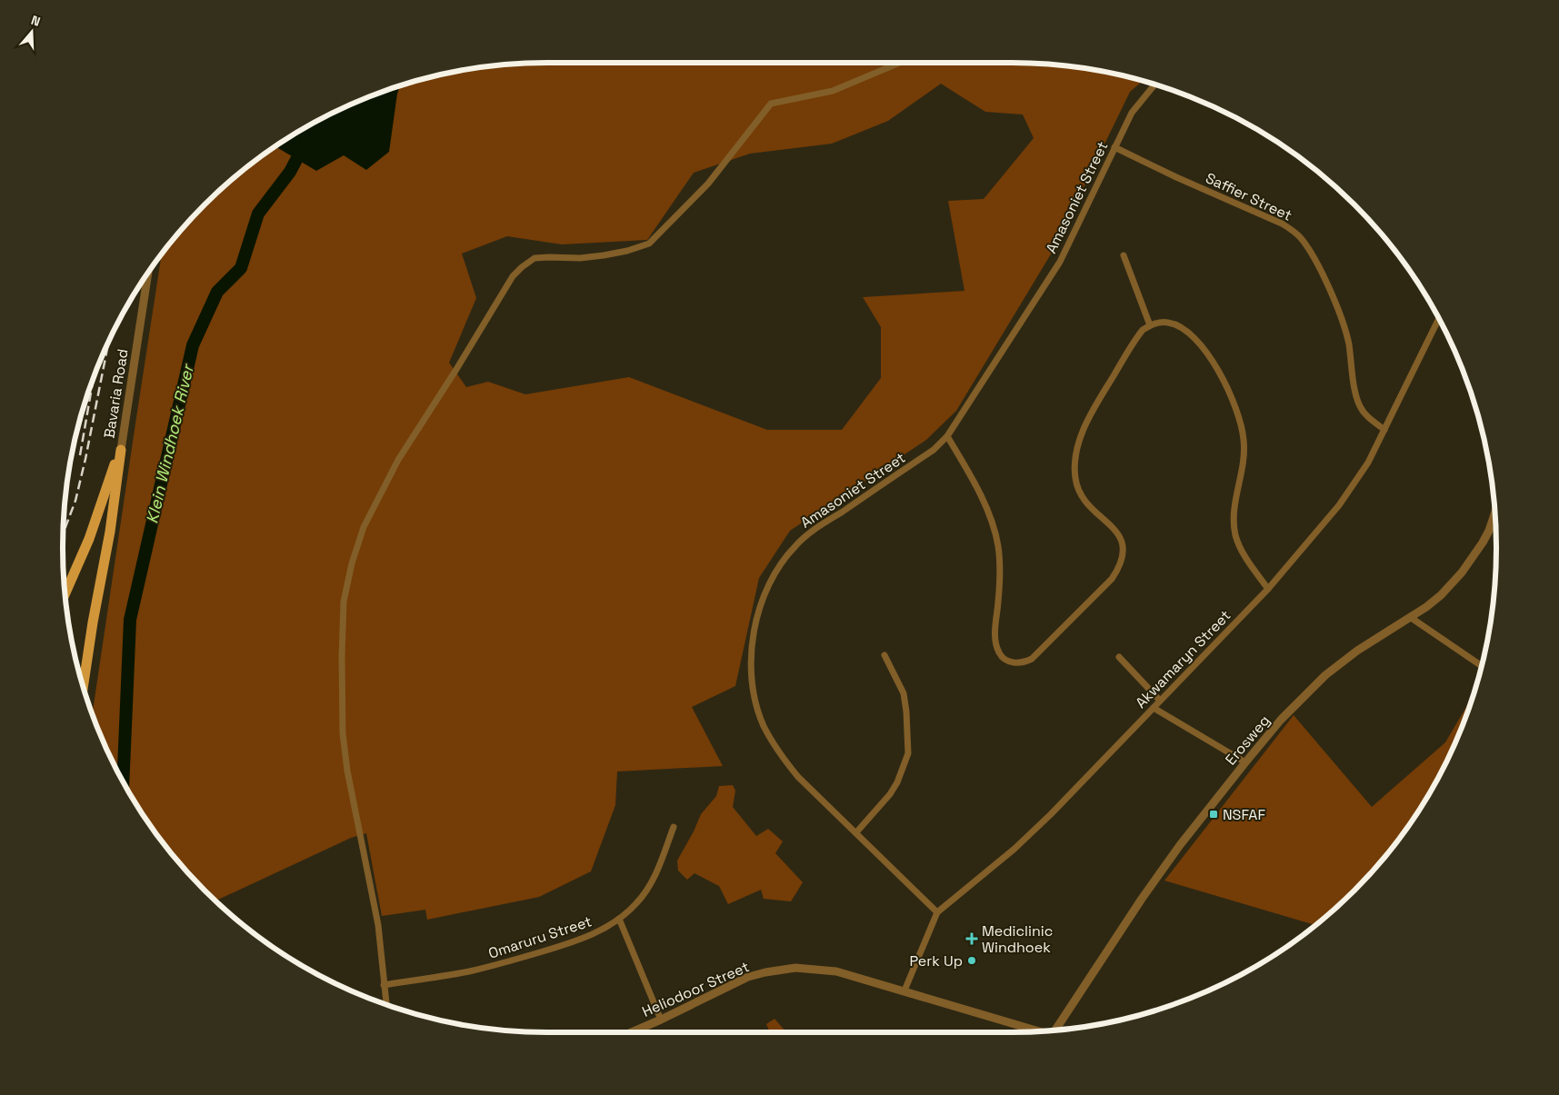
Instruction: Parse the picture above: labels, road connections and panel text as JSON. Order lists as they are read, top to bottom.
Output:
{
  "streets": {
    "street": [
      "Saffier Street",
      "Amasoniet Street",
      "Bavaria Road",
      "Akwamaryn Street",
      "Erosweg",
      "Omaruru Street",
      "Heliodoor Street"
    ]
  },
  "crossings": [
    ["Saffier Street", "Amasoniet Street"],
    ["Saffier Street", "Akwamaryn Street"],
    ["Amasoniet Street", "Akwamaryn Street"],
    ["Akwamaryn Street", "Heliodoor Street"]
  ],
  "water": ["Klein Windhoek River"],
  "places": {
    "transit": ["NSFAF"],
    "health": ["Mediclinic Windhoek"],
    "other": ["Perk Up"]
  },
  "north": "top"
}
